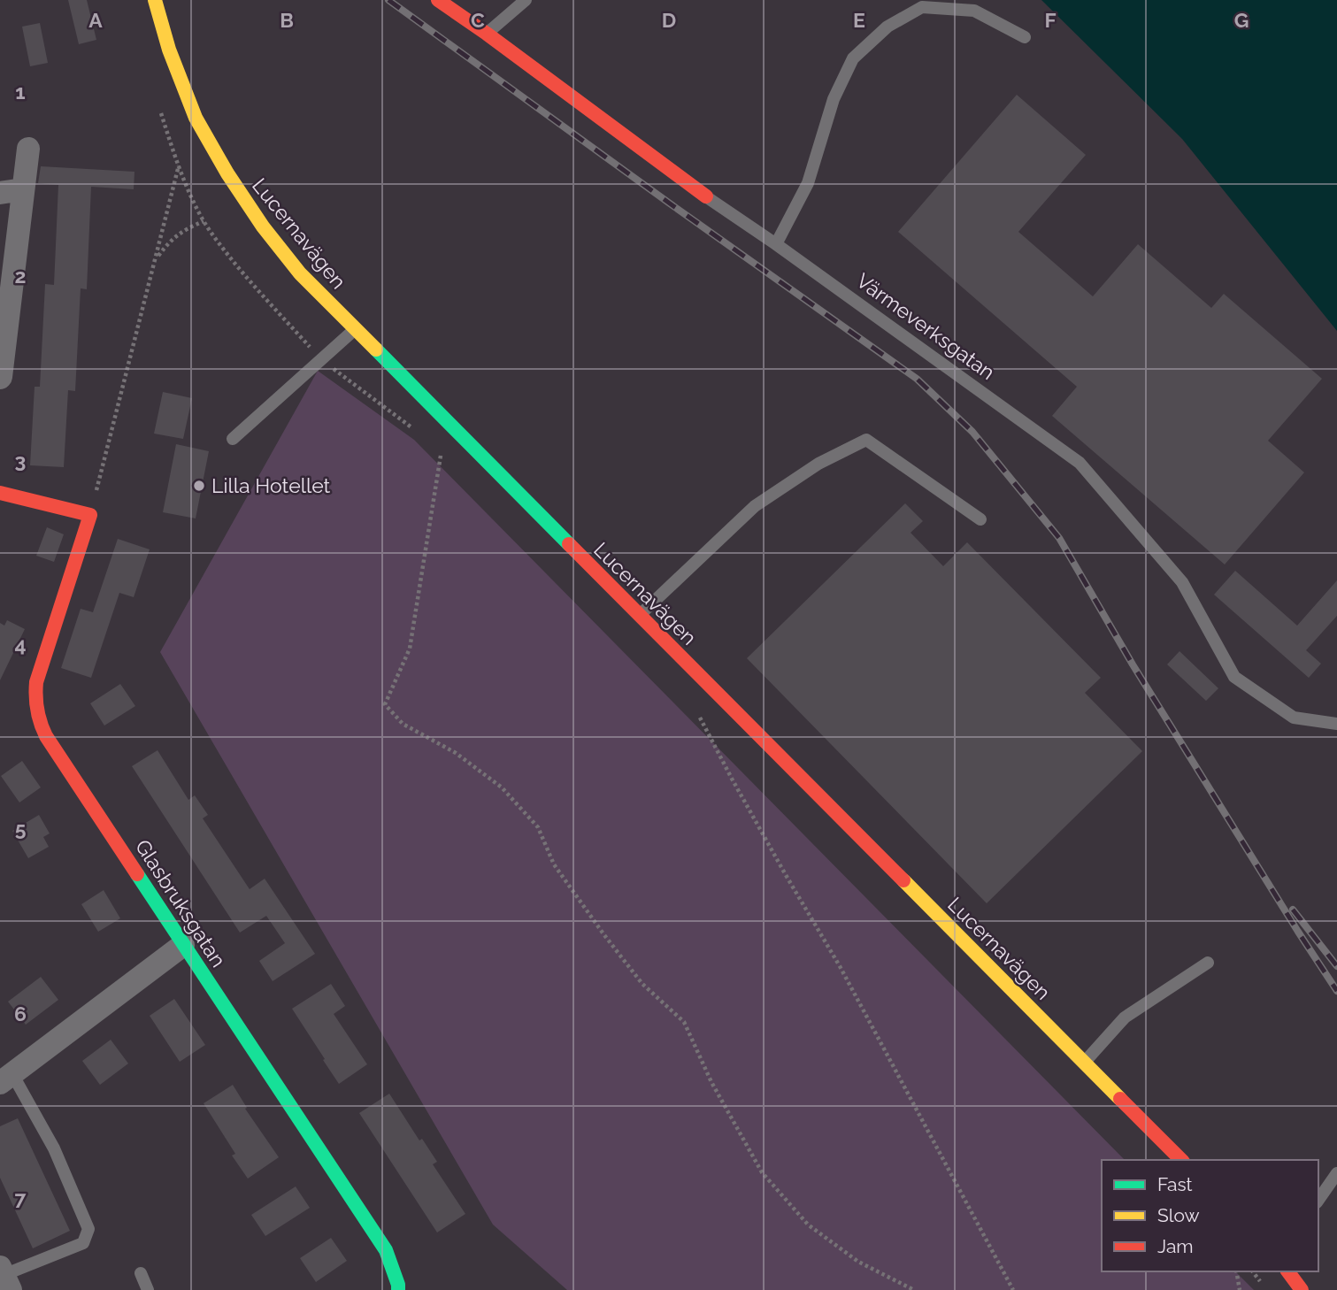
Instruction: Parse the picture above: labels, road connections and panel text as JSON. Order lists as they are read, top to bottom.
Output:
{
  "streets": {
    "street": ["Lucernavägen", "Värmeverksgatan", "Glasbruksgatan"]
  },
  "places": ["Lilla Hotellet"],
  "legend": ["Fast", "Slow", "Jam"],
  "grid": {
    "columns": [
      "A",
      "B",
      "C",
      "D",
      "E",
      "F",
      "G"
    ],
    "rows": [
      "1",
      "2",
      "3",
      "4",
      "5",
      "6",
      "7"
    ]
  }
}
